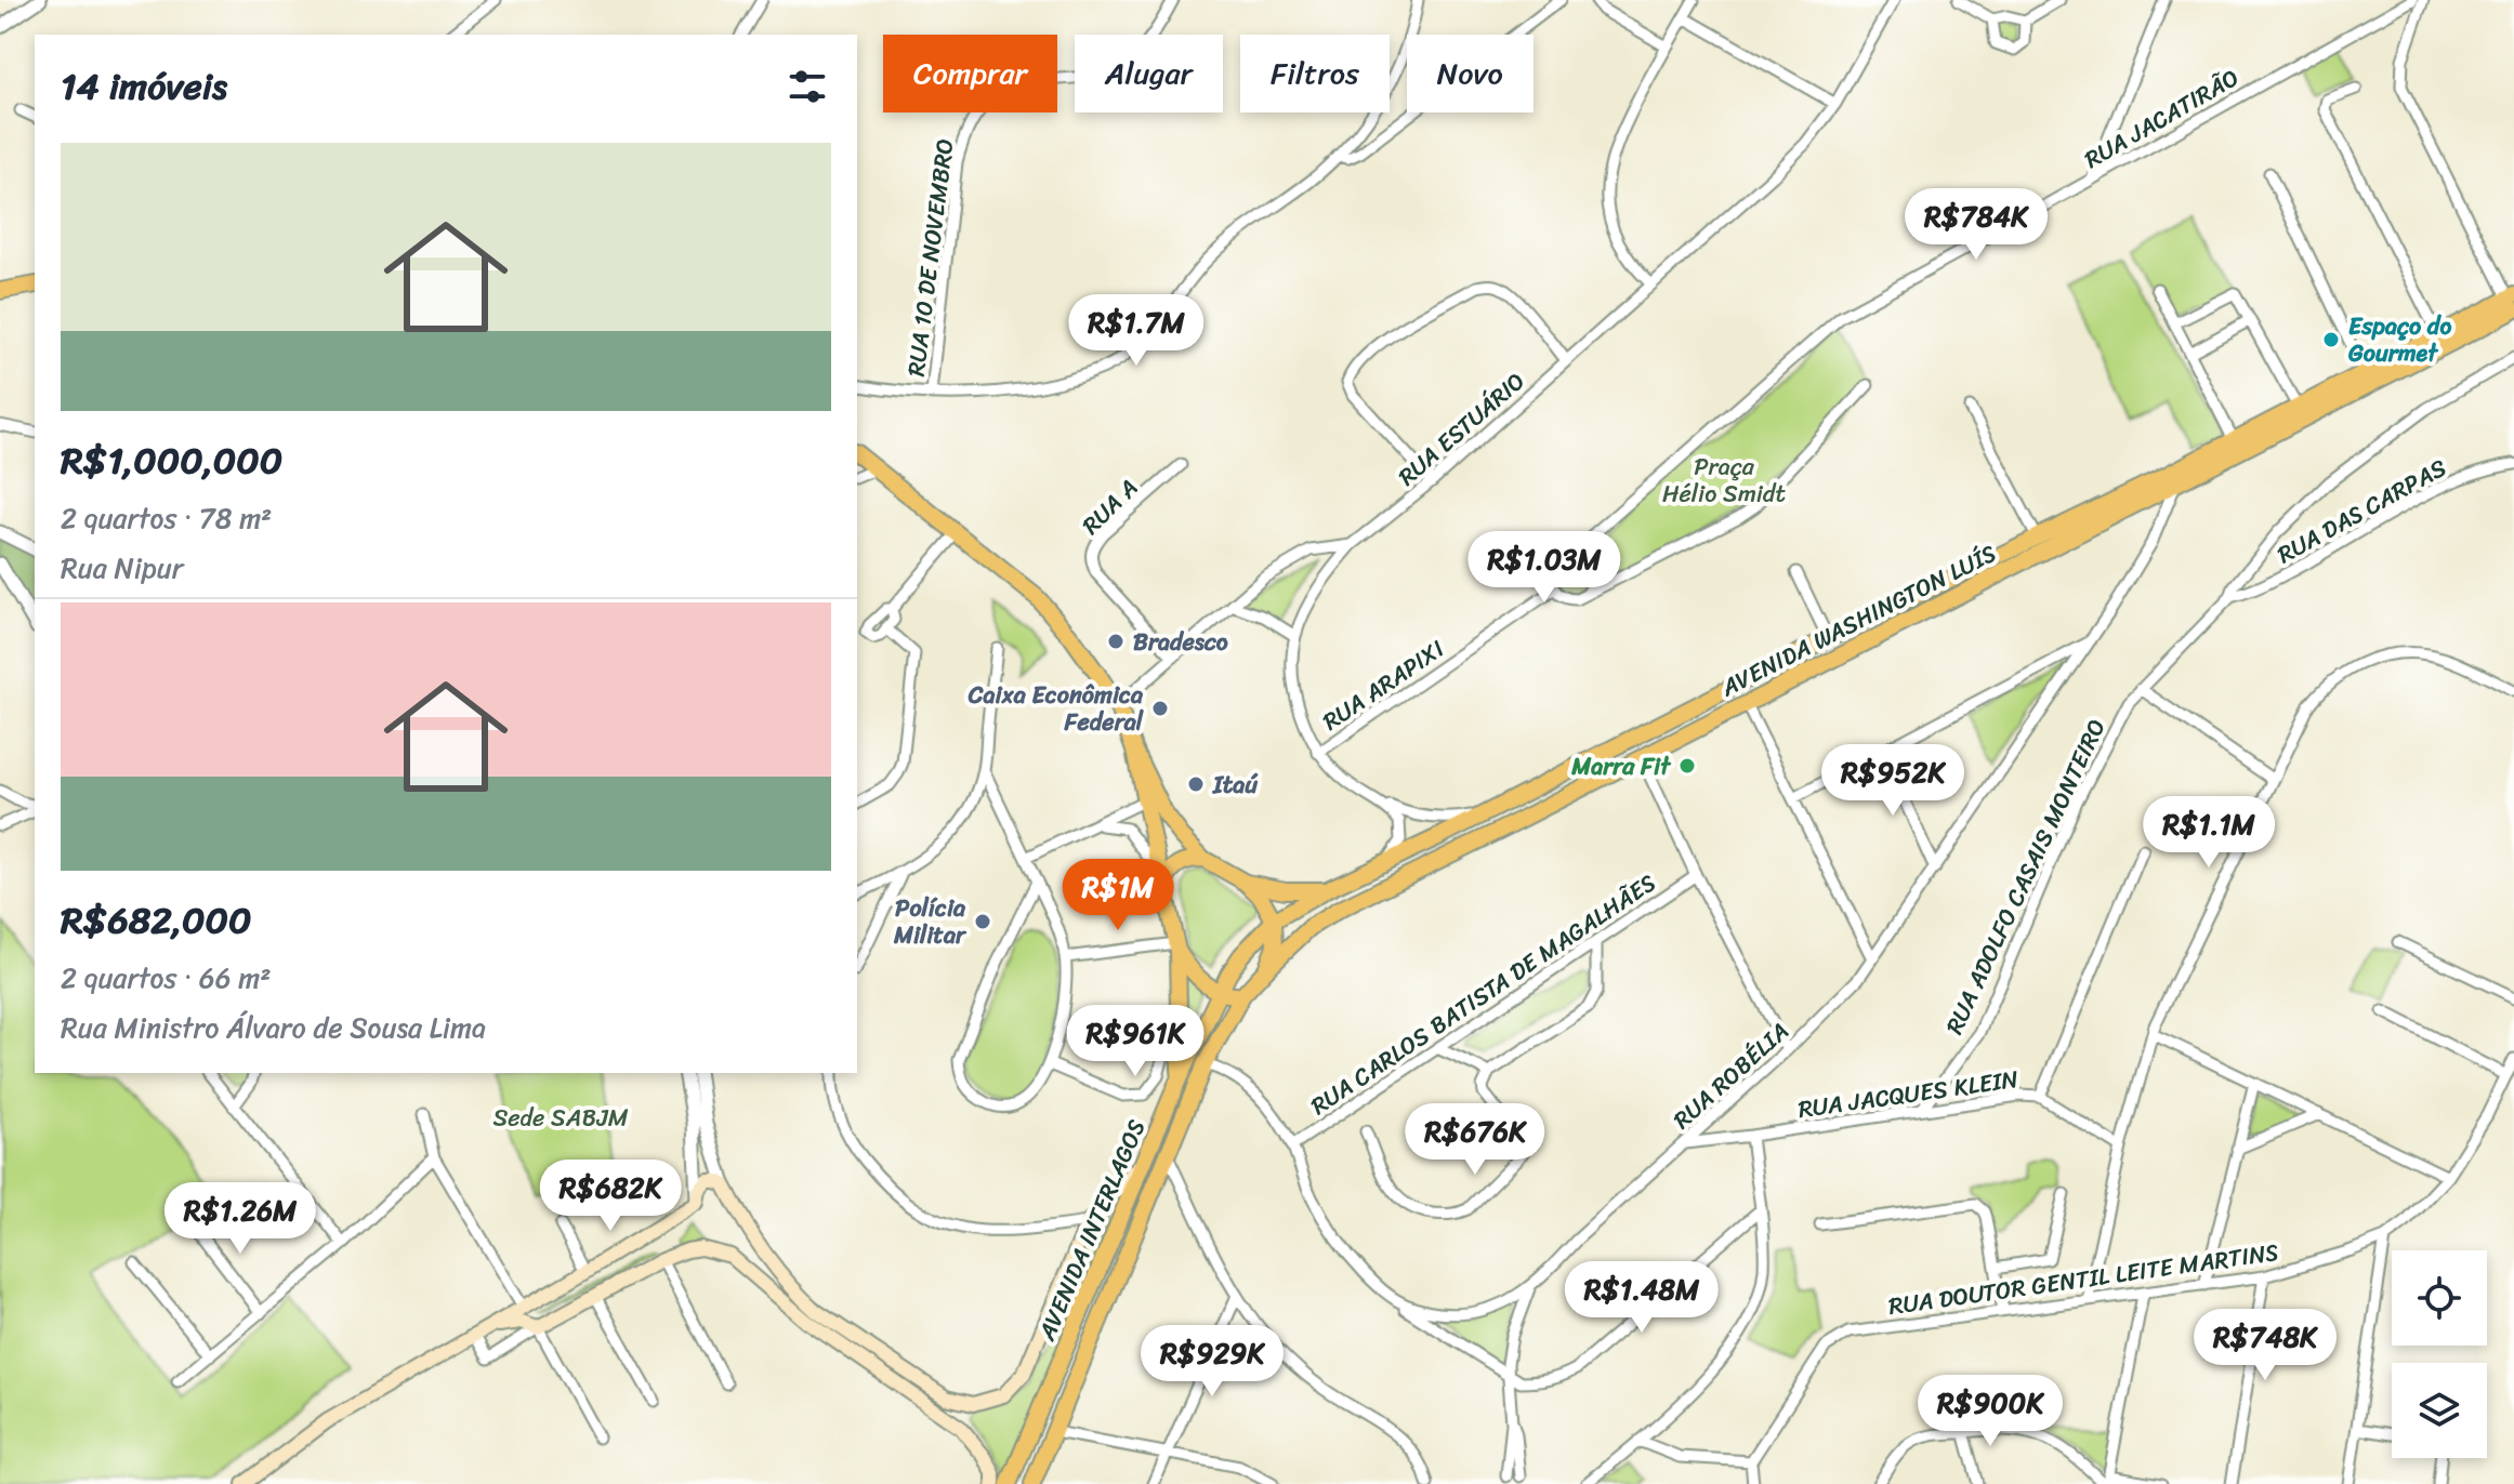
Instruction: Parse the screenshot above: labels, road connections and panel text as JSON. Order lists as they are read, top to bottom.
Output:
{
  "streets": {
    "main road": ["AVENIDA WASHINGTON LUÍS", "AVENIDA INTERLAGOS"],
    "street": [
      "RUA JACATIRÃO",
      "RUA 10 DE NOVEMBRO",
      "RUA ESTUÁRIO",
      "RUA A",
      "RUA DAS CARPAS",
      "RUA ARAPIXI",
      "RUA ADOLFO CASAIS MONTEIRO",
      "RUA CARLOS BATISTA DE MAGALHÃES",
      "RUA ROBÉLIA",
      "RUA JACQUES KLEIN",
      "RUA DOUTOR GENTIL LEITE MARTINS"
    ]
  },
  "crossings": [
    ["RUA JACATIRÃO", "RUA ARAPIXI"],
    ["RUA DAS CARPAS", "RUA ADOLFO CASAIS MONTEIRO"],
    ["AVENIDA WASHINGTON LUÍS", "RUA ROBÉLIA"],
    ["AVENIDA WASHINGTON LUÍS", "AVENIDA INTERLAGOS"],
    ["RUA ADOLFO CASAIS MONTEIRO", "RUA JACQUES KLEIN"],
    ["RUA ROBÉLIA", "RUA JACQUES KLEIN"]
  ],
  "parks": ["Praça Hélio Smidt", "Sede SABJM"],
  "places": [
    "Espaço do Gourmet",
    "Bradesco",
    "Caixa Econômica Federal",
    "Marra Fit",
    "Itaú",
    "Polícia Militar"
  ],
  "page": {
    "chip": [
      "Comprar",
      "Alugar",
      "Filtros",
      "Novo"
    ],
    "heading": "14 imóveis",
    "list": [
      {
        "name": "R$1,000,000",
        "note": "2 quartos · 78 m² · Rua Nipur"
      },
      {
        "name": "R$682,000",
        "note": "2 quartos · 66 m² · Rua Ministro Álvaro de Sousa Lima"
      }
    ],
    "price": [
      "R$784K",
      "R$1.7M",
      "R$1.03M",
      "R$952K",
      "R$1.1M",
      "R$1M",
      "R$961K",
      "R$676K",
      "R$682K",
      "R$1.26M",
      "R$1.48M",
      "R$748K",
      "R$929K",
      "R$900K"
    ]
  }
}
